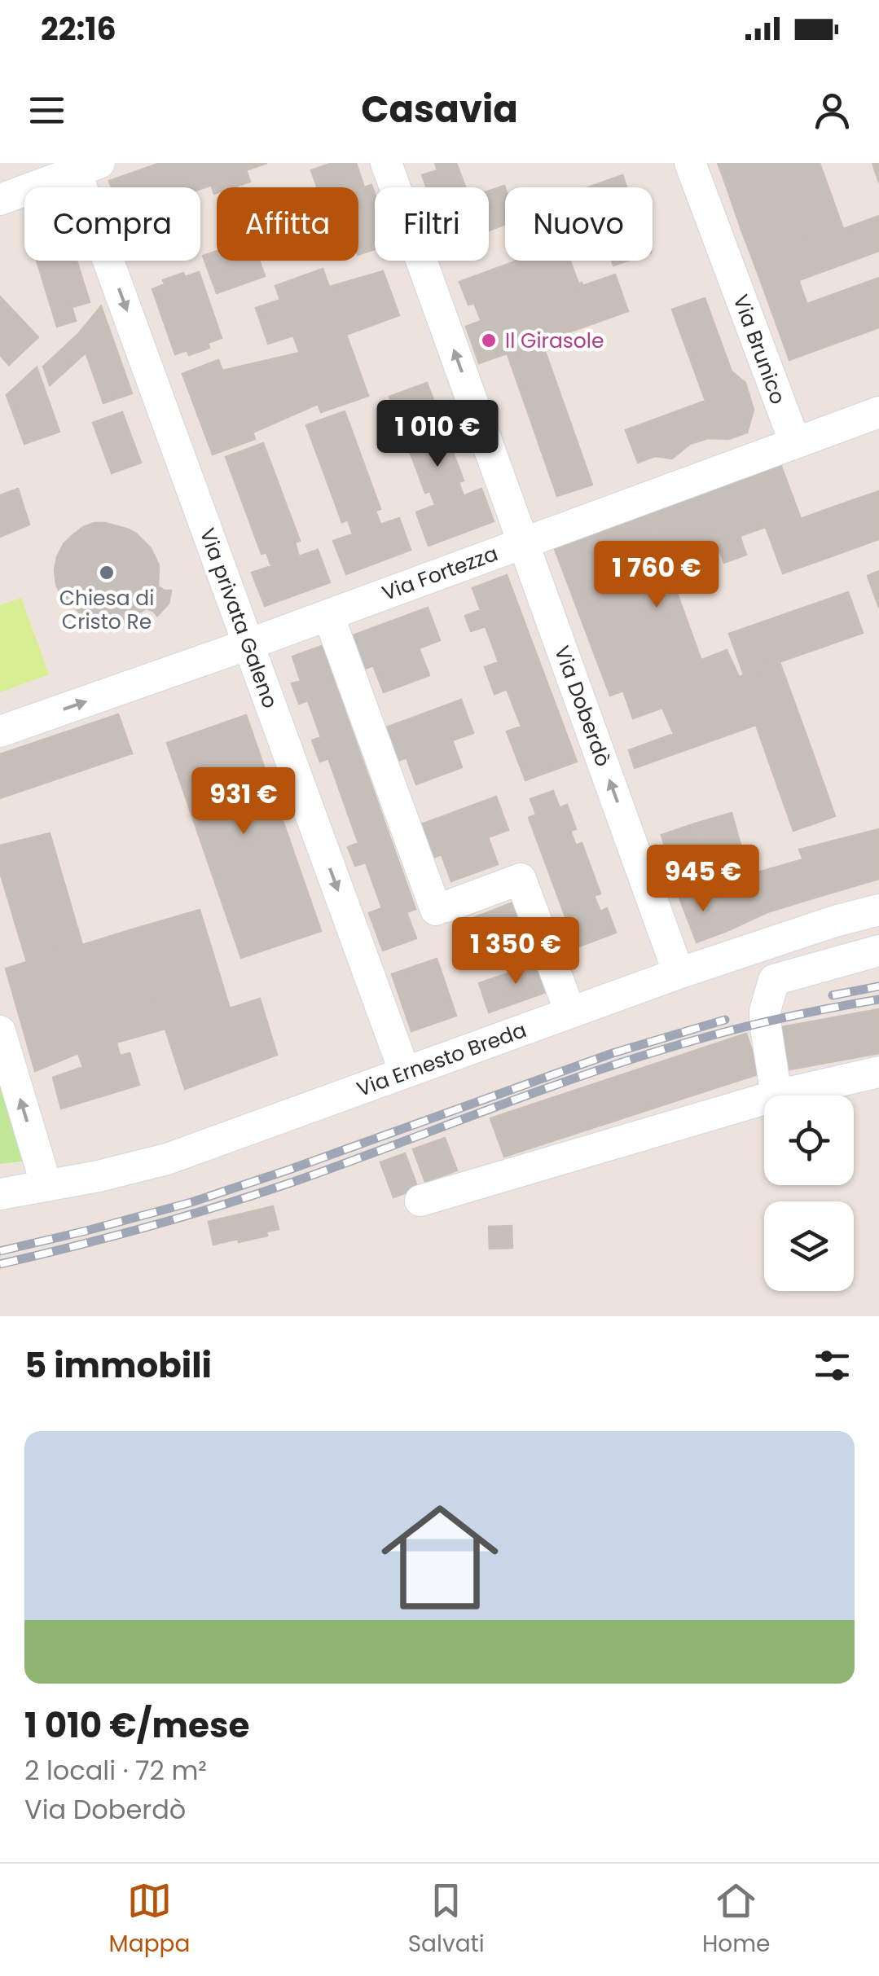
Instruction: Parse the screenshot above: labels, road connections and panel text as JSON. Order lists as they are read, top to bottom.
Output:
{
  "streets": {
    "street": [
      "Via Brunico",
      "Via Fortezza",
      "Via privata Galeno",
      "Via Doberdò",
      "Via Ernesto Breda"
    ]
  },
  "crossings": [
    ["Via Brunico", "Via Fortezza"],
    ["Via Fortezza", "Via privata Galeno"],
    ["Via Fortezza", "Via Doberdò"],
    ["Via privata Galeno", "Via Ernesto Breda"],
    ["Via Doberdò", "Via Ernesto Breda"]
  ],
  "one_way": ["Via privata Galeno", "Via Doberdò"],
  "places": ["Il Girasole", "Chiesa di Cristo Re"],
  "page": {
    "status": "22:16",
    "header": "Casavia",
    "chip": [
      "Compra",
      "Affitta",
      "Filtri",
      "Nuovo"
    ],
    "price": [
      "1 010 €",
      "1 760 €",
      "931 €",
      "945 €",
      "1 350 €"
    ],
    "heading": "5 immobili",
    "list": [
      {
        "name": "1 010 €/mese",
        "note": "2 locali · 72 m² · Via Doberdò"
      }
    ],
    "tabs": ["Mappa", "Salvati", "Home"]
  }
}
